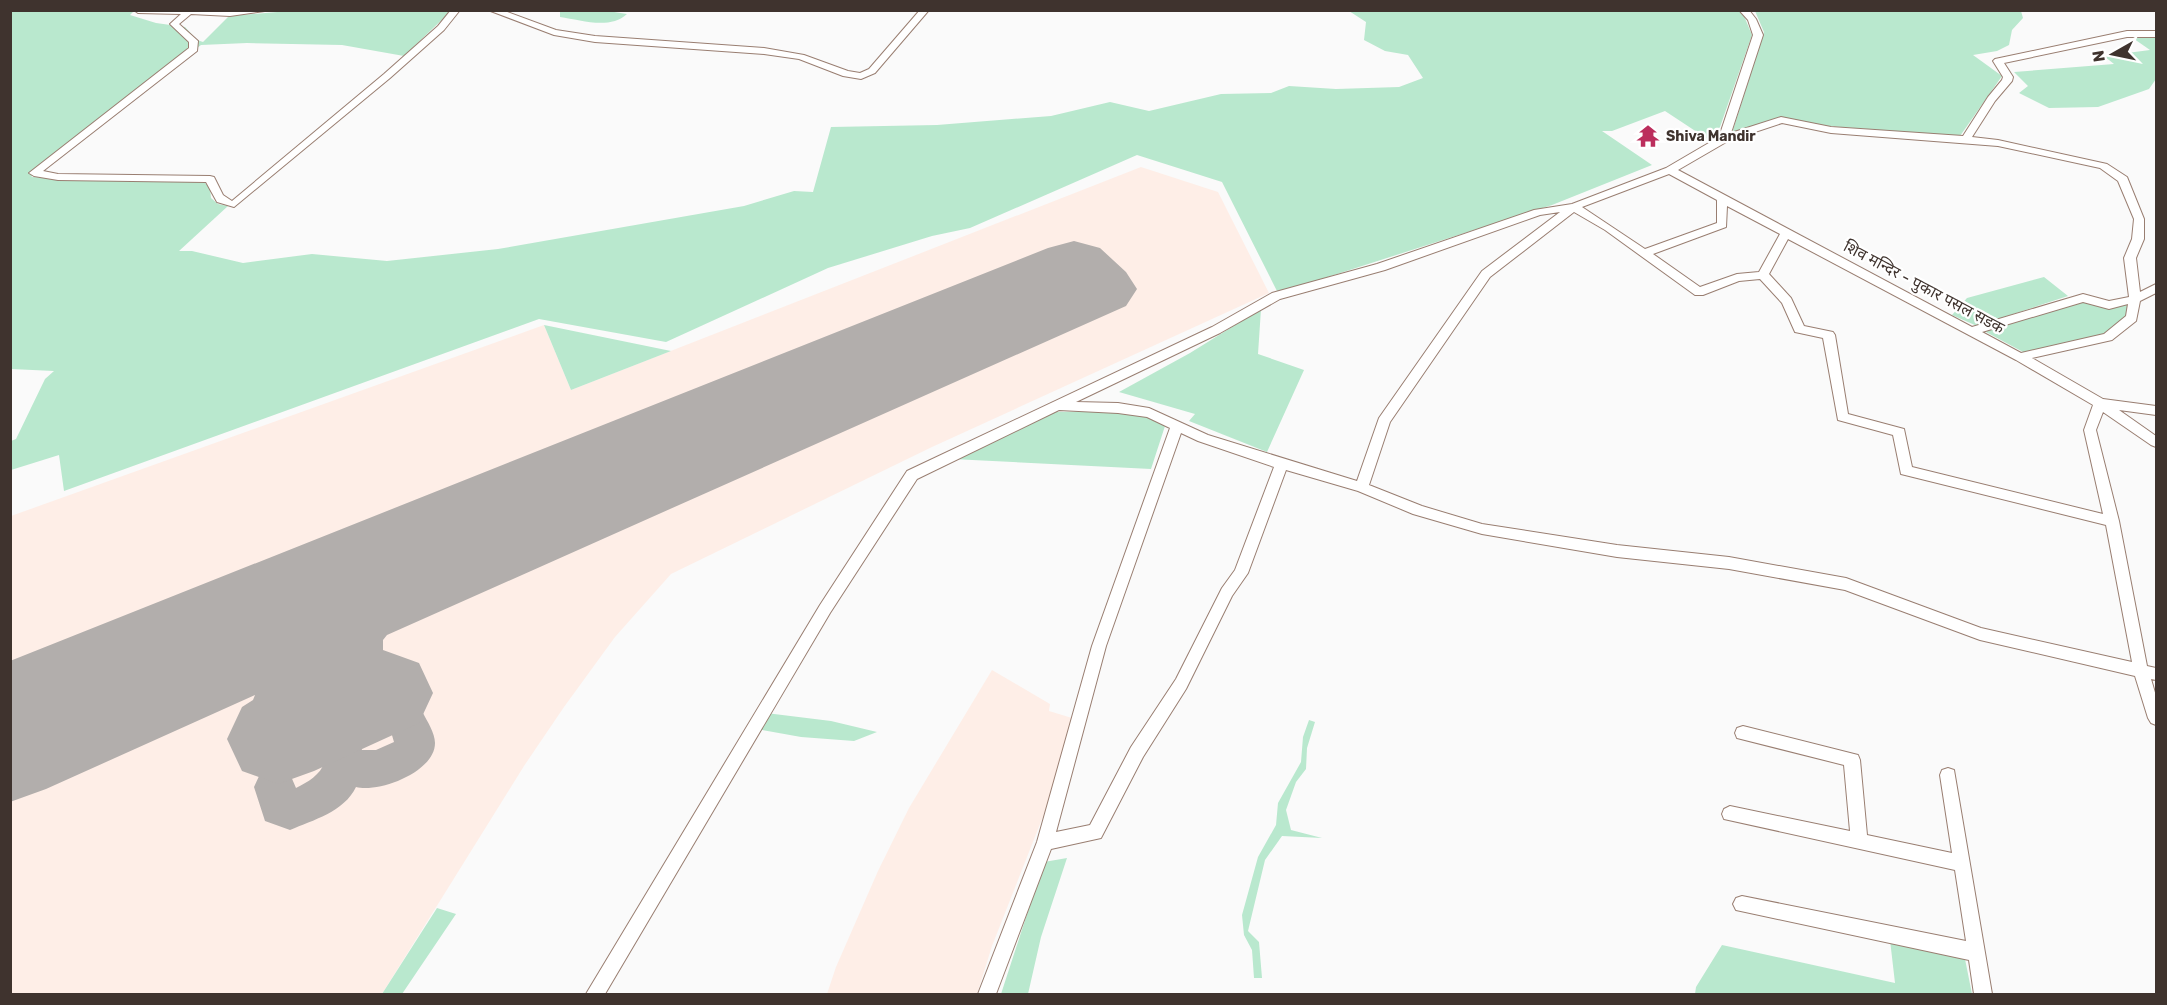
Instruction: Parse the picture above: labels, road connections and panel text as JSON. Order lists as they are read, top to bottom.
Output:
{
  "streets": {
    "street": ["शिव मन्दिर - पुकार पसल सडक"]
  },
  "places": {
    "temple": ["Shiva Mandir"]
  },
  "north": "left"
}
